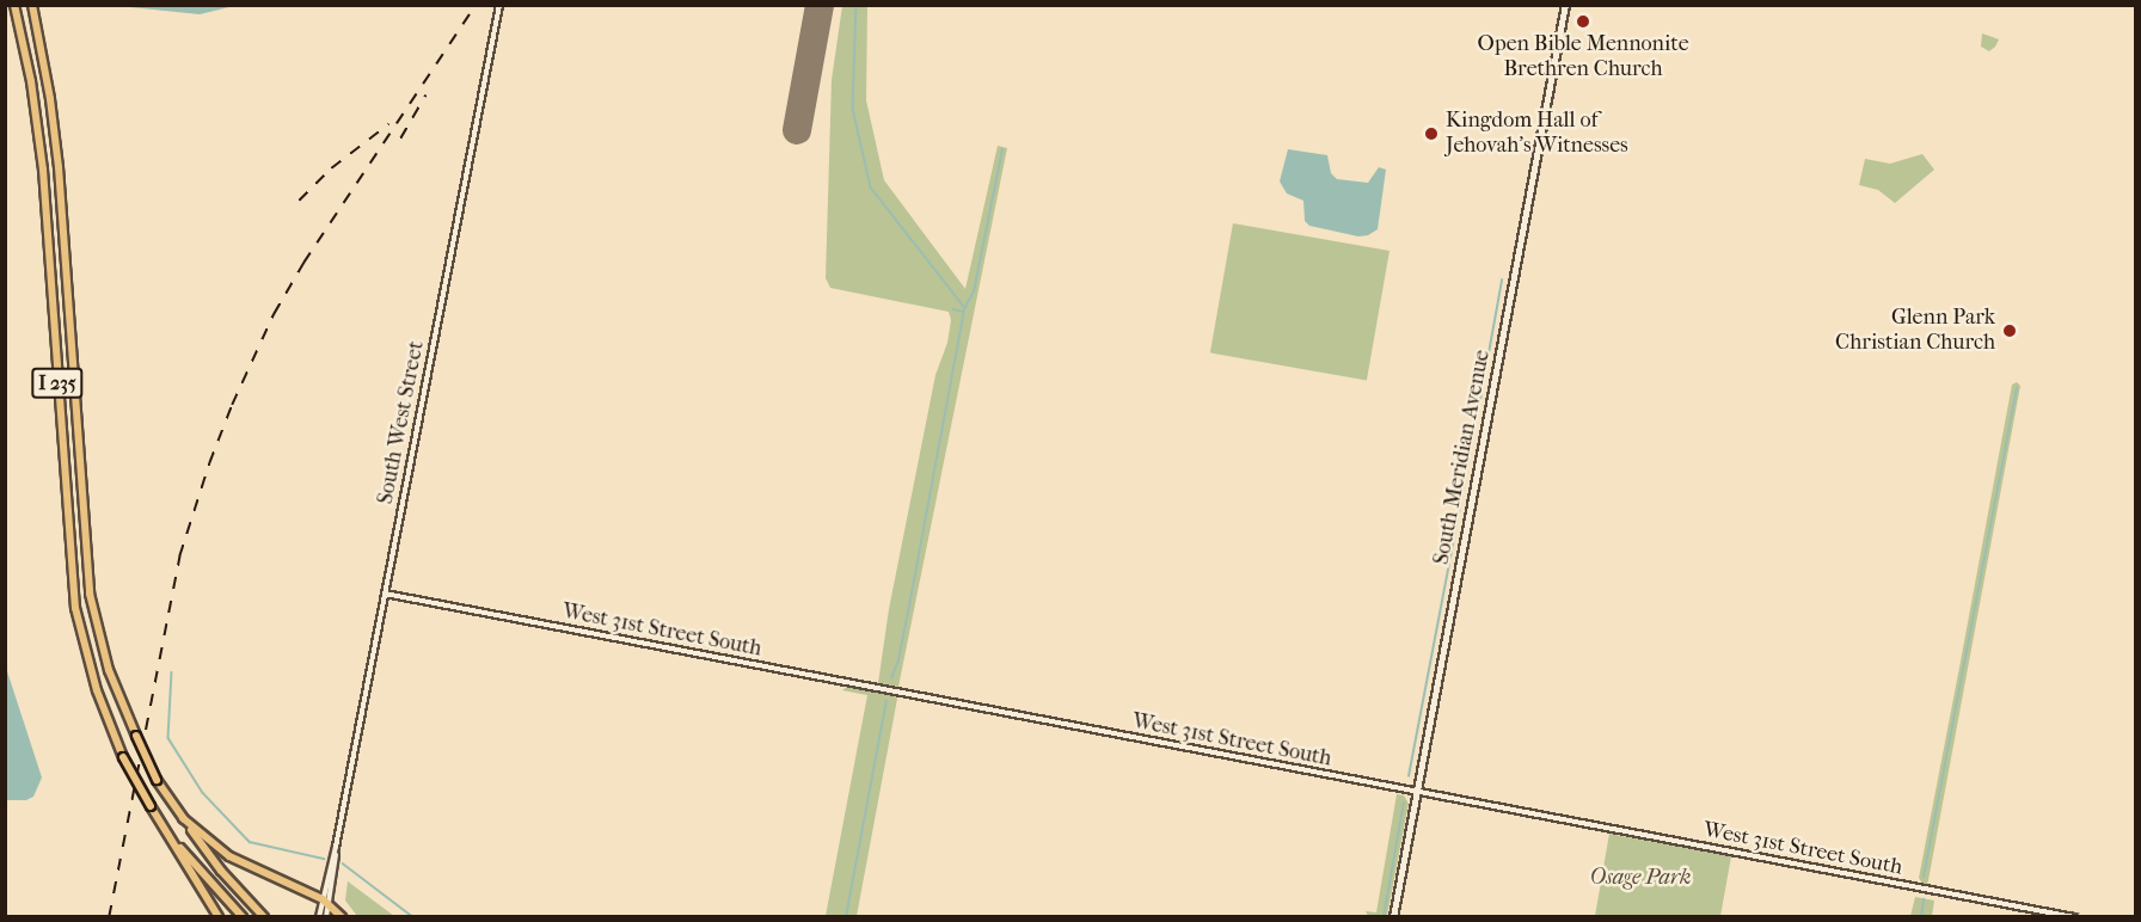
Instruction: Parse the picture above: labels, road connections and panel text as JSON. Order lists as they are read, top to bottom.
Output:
{
  "streets": {
    "highway": ["I 235"],
    "main road": ["South Meridian Avenue"],
    "street": ["South West Street", "West 31st Street South"]
  },
  "crossings": [
    ["South West Street", "West 31st Street South"],
    ["South Meridian Avenue", "West 31st Street South"]
  ],
  "parks": ["Osage Park"],
  "places": ["Open Bible Mennonite Brethren Church", "Kingdom Hall of Jehovah's Witnesses", "Glenn Park Christian Church"]
}
